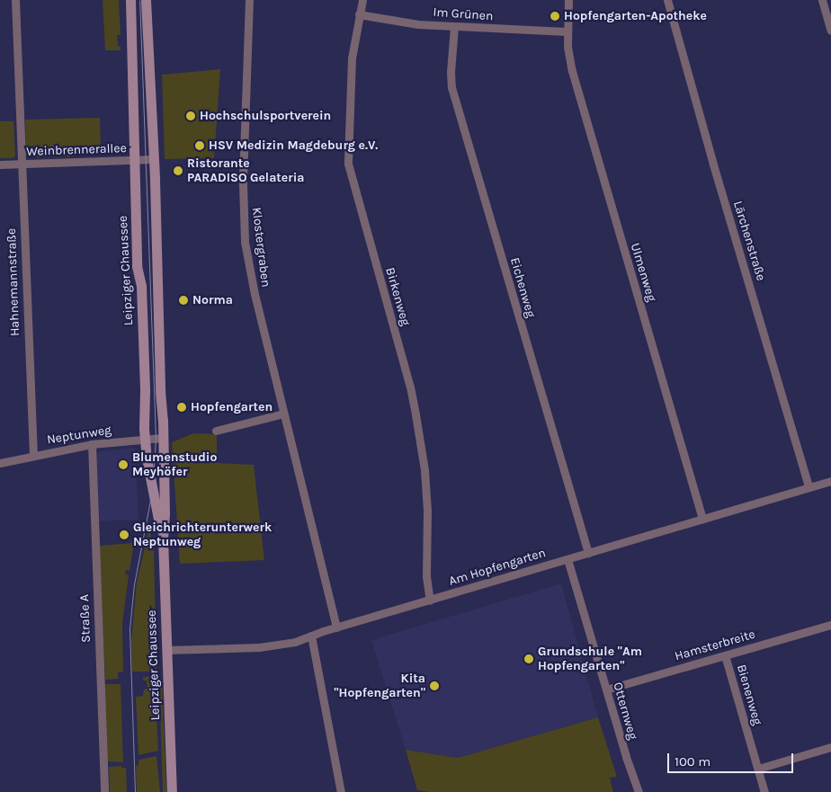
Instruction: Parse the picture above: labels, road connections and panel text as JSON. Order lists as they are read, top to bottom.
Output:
{
  "streets": {
    "main road": ["Leipziger Chaussee"],
    "street": [
      "Im Grünen",
      "Weinbrennerallee",
      "Lärchenstraße",
      "Klostergraben",
      "Ulmenweg",
      "Hahnemannstraße",
      "Eichenweg",
      "Birkenweg",
      "Neptunweg",
      "Am Hopfengarten",
      "Straße A",
      "Hamsterbreite",
      "Bienenweg",
      "Otternweg"
    ]
  },
  "crossings": [
    ["Im Grünen", "Ulmenweg"],
    ["Im Grünen", "Eichenweg"],
    ["Im Grünen", "Birkenweg"],
    ["Weinbrennerallee", "Leipziger Chaussee"],
    ["Weinbrennerallee", "Hahnemannstraße"],
    ["Lärchenstraße", "Am Hopfengarten"],
    ["Klostergraben", "Am Hopfengarten"],
    ["Leipziger Chaussee", "Neptunweg"],
    ["Leipziger Chaussee", "Am Hopfengarten"],
    ["Ulmenweg", "Am Hopfengarten"],
    ["Hahnemannstraße", "Neptunweg"],
    ["Eichenweg", "Am Hopfengarten"],
    ["Birkenweg", "Am Hopfengarten"],
    ["Neptunweg", "Straße A"],
    ["Am Hopfengarten", "Otternweg"],
    ["Hamsterbreite", "Bienenweg"],
    ["Hamsterbreite", "Otternweg"]
  ],
  "places": [
    "Hopfengarten-Apotheke",
    "Hochschulsportverein",
    "HSV Medizin Magdeburg e.V.",
    "Ristorante PARADISO Gelateria",
    "Norma",
    "Hopfengarten",
    "Blumenstudio Meyhöfer",
    "Gleichrichterunterwerk Neptunweg",
    "Grundschule \"Am Hopfengarten\"",
    "Kita \"Hopfengarten\""
  ],
  "scale_bar": "100 m"
}
